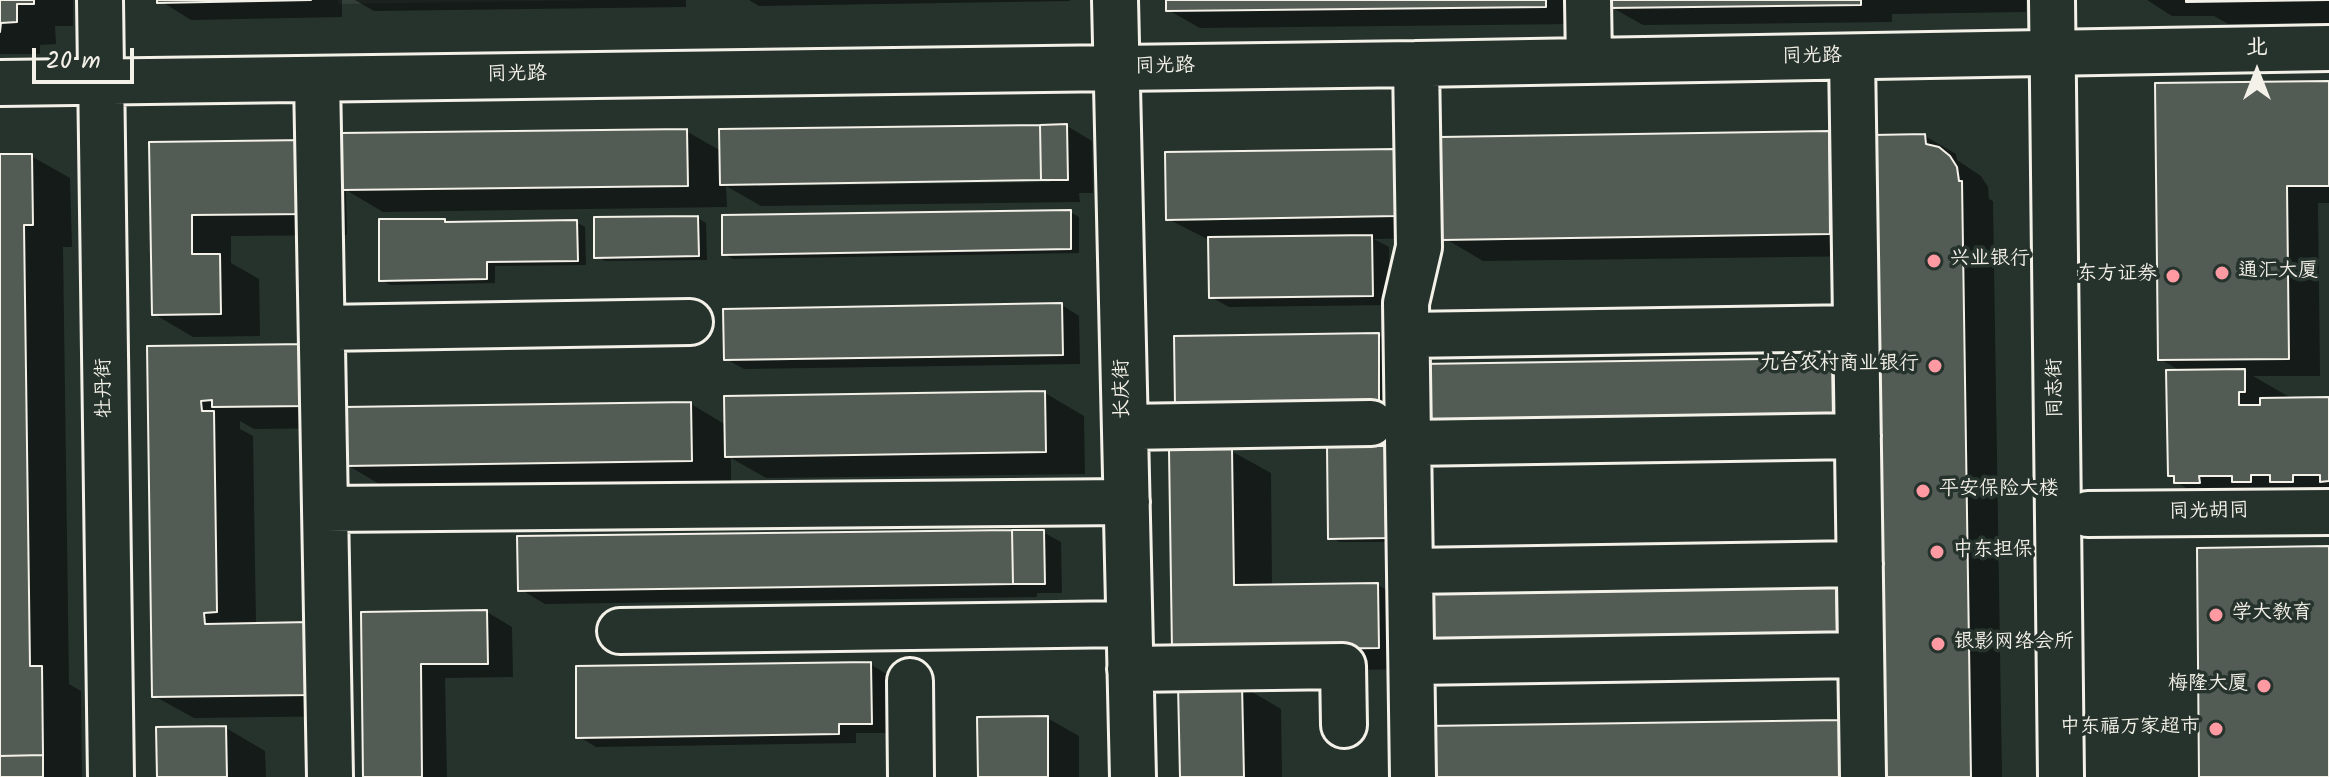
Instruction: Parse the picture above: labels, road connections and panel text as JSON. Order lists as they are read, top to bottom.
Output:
{
  "streets": {
    "street": [
      "同光路",
      "牡丹街",
      "同志街",
      "长庆街",
      "同光胡同"
    ]
  },
  "crossings": [
    ["同光路", "牡丹街"],
    ["同光路", "同志街"],
    ["同光路", "长庆街"],
    ["同志街", "同光胡同"]
  ],
  "places": [
    "兴业银行",
    "通汇大厦",
    "东方证券",
    "九台农村商业银行",
    "平安保险大楼",
    "中东担保",
    "学大教育",
    "银影网络会所",
    "梅隆大厦",
    "中东福万家超市"
  ],
  "scale_bar": "20 m",
  "north": "top"
}
